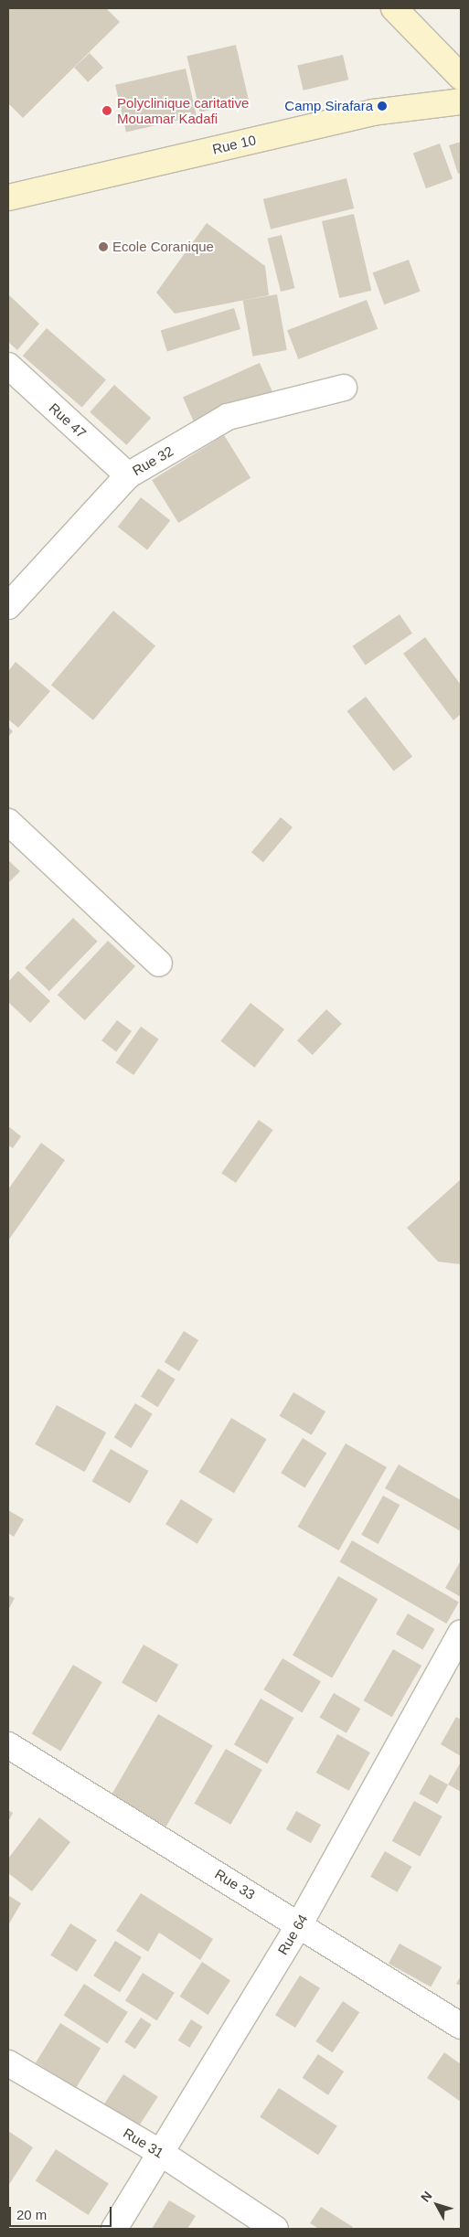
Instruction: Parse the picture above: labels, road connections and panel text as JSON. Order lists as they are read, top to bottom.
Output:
{
  "streets": {
    "main road": ["Rue 10"],
    "street": [
      "Rue 47",
      "Rue 32",
      "Rue 33",
      "Rue 64",
      "Rue 31"
    ]
  },
  "crossings": [
    ["Rue 47", "Rue 32"],
    ["Rue 33", "Rue 64"],
    ["Rue 64", "Rue 31"]
  ],
  "places": ["Camp Sirafara", "Polyclinique caritative Mouamar Kadafi", "Ecole Coranique"],
  "scale_bar": "20 m",
  "north": "top left"
}
